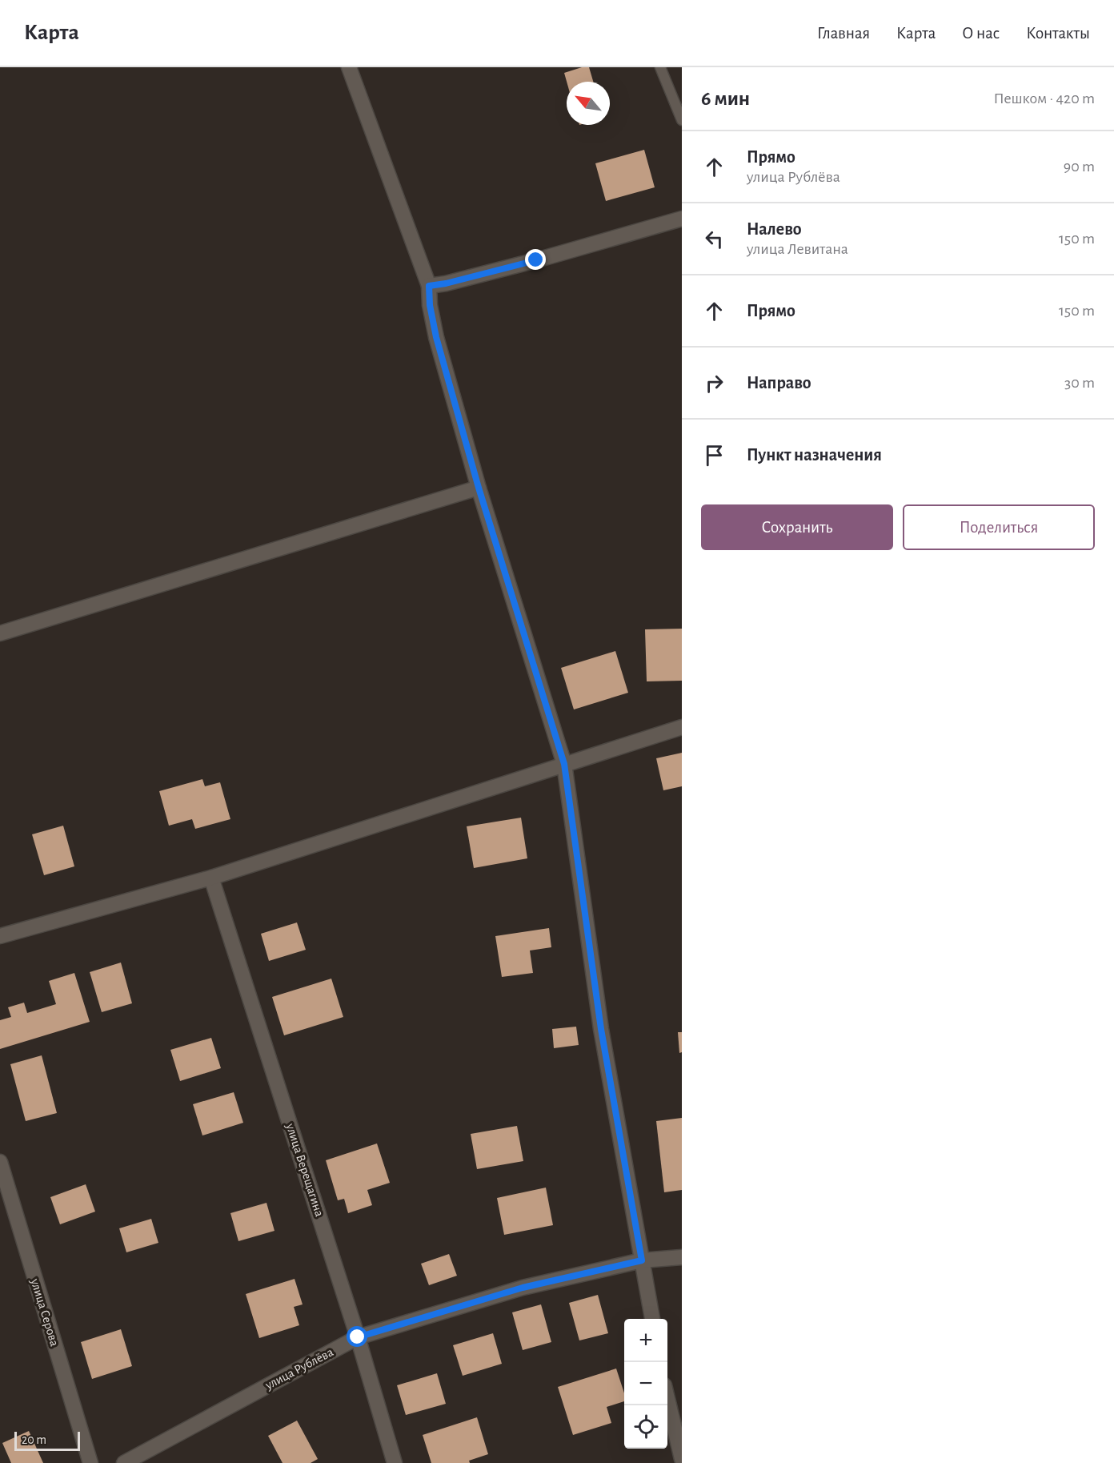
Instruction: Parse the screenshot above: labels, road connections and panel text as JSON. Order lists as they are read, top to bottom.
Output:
{
  "streets": {
    "street": ["улица Верещагина", "улица Серова", "улица Рублёва"]
  },
  "crossings": [
    ["улица Верещагина", "улица Рублёва"]
  ],
  "scale_bar": "20 m",
  "north": "top left",
  "page": {
    "header": "Карта",
    "nav": [
      "Главная",
      "Карта",
      "О нас",
      "Контакты"
    ],
    "heading": ["6 мин", "Пешком · 420 m"],
    "list": [
      ["Прямо", "улица Рублёва", "90 m"],
      ["Налево", "улица Левитана", "150 m"],
      ["Прямо", "150 m"],
      ["Направо", "30 m"],
      "Пункт назначения"
    ],
    "buttons": ["Сохранить", "Поделиться"],
    "map_buttons": ["+", "−"],
    "scale": "20 m"
  }
}
